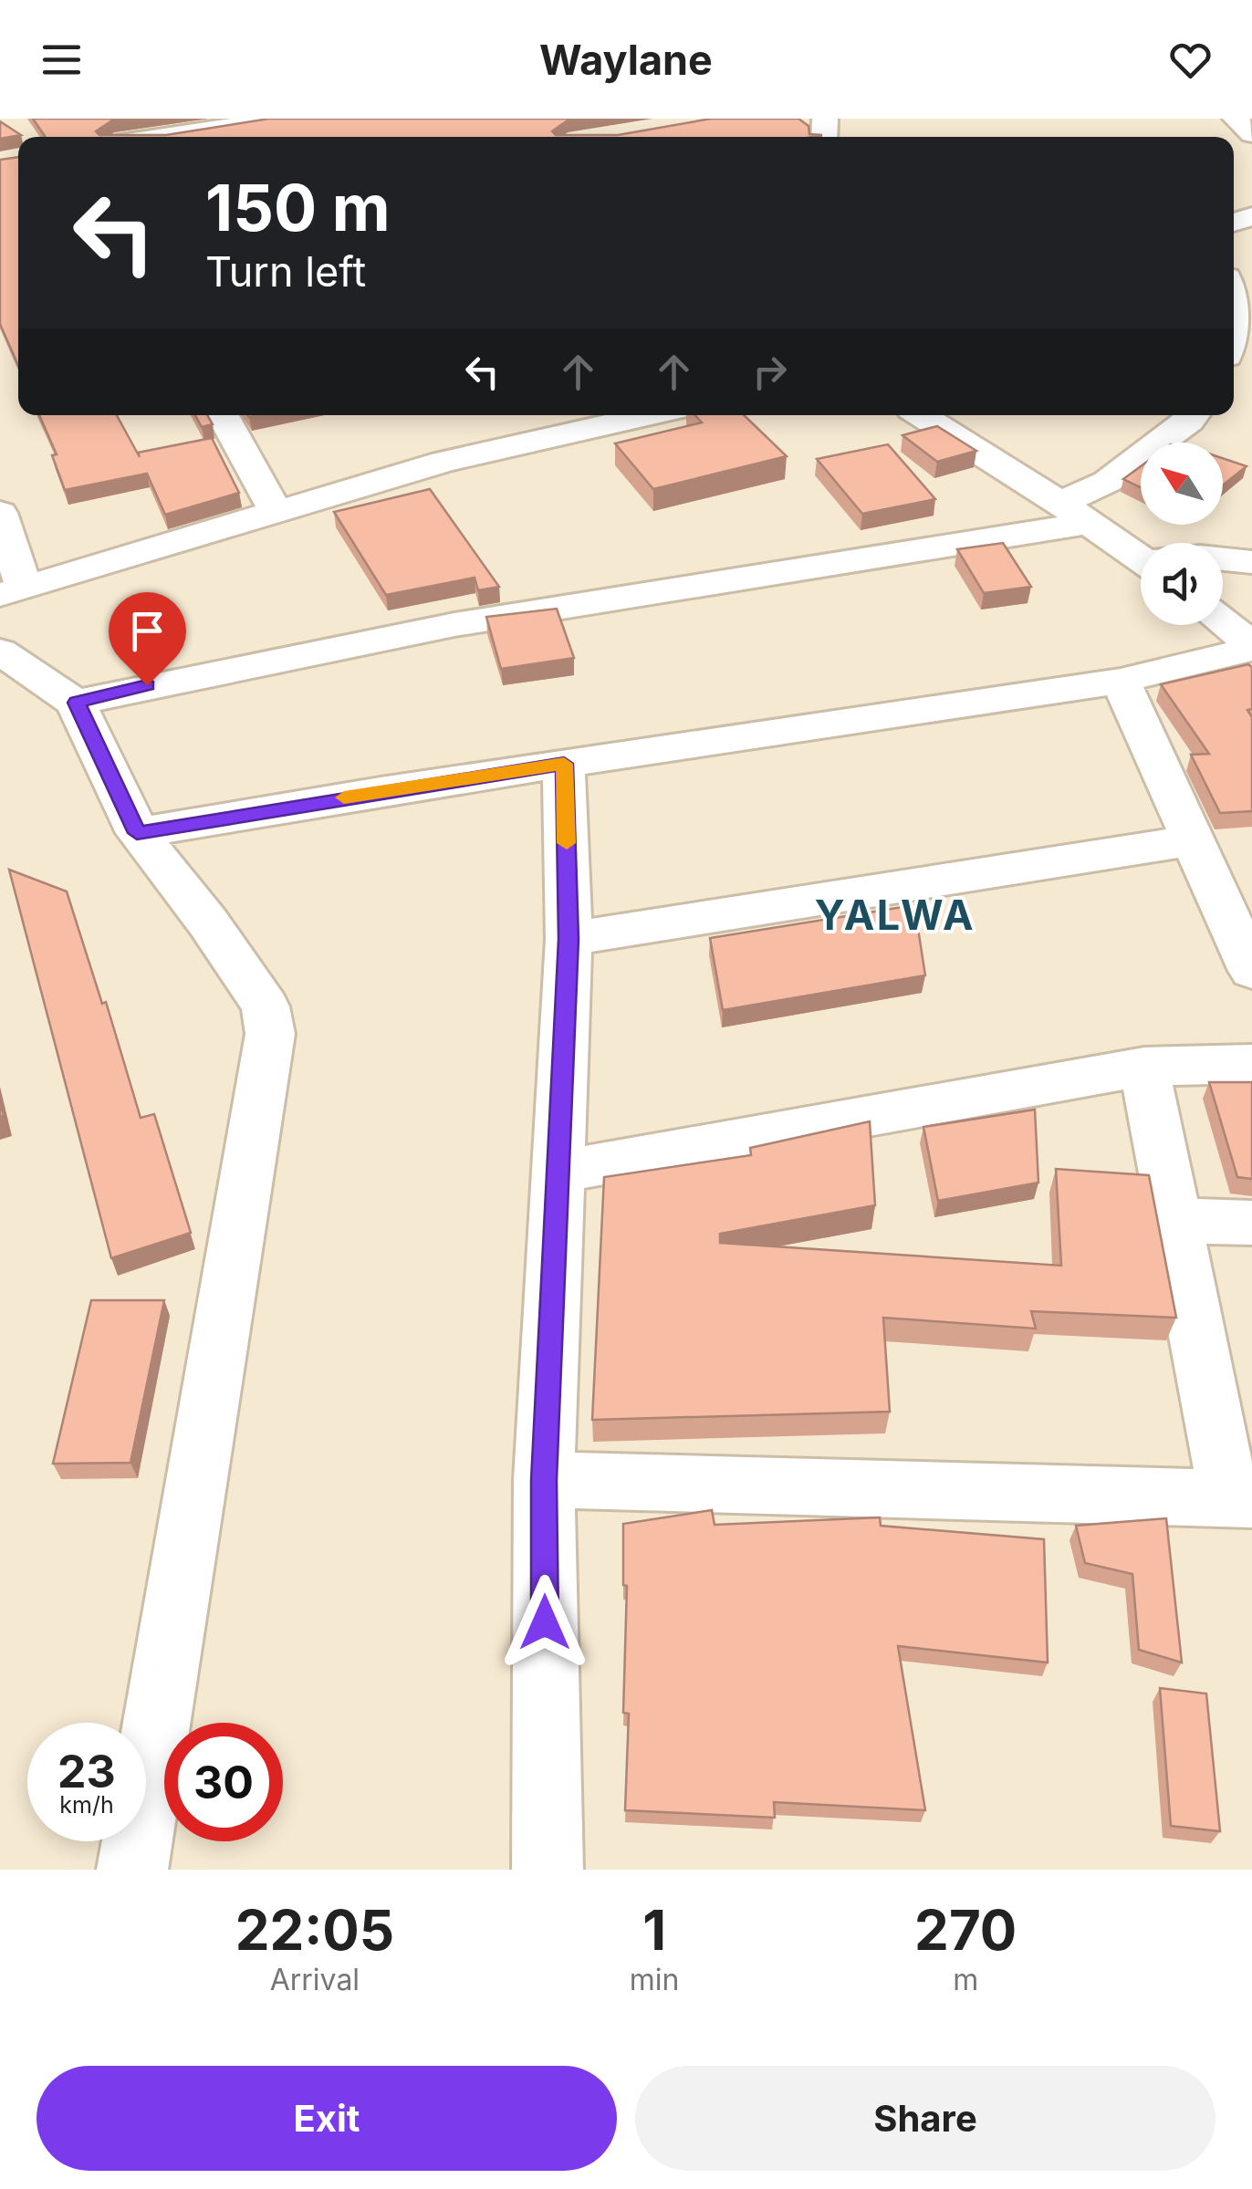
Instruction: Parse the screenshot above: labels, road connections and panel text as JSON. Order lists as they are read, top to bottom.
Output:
{
  "districts": ["YALWA"],
  "north": "top left",
  "page": {
    "header": "Waylane",
    "turn": ["150 m", "Turn left"],
    "speed": "23 km/h",
    "limit": "30",
    "eta": [
      "22:05",
      "Arrival",
      "1",
      "min",
      "270",
      "m"
    ],
    "buttons": ["Exit", "Share"]
  }
}
